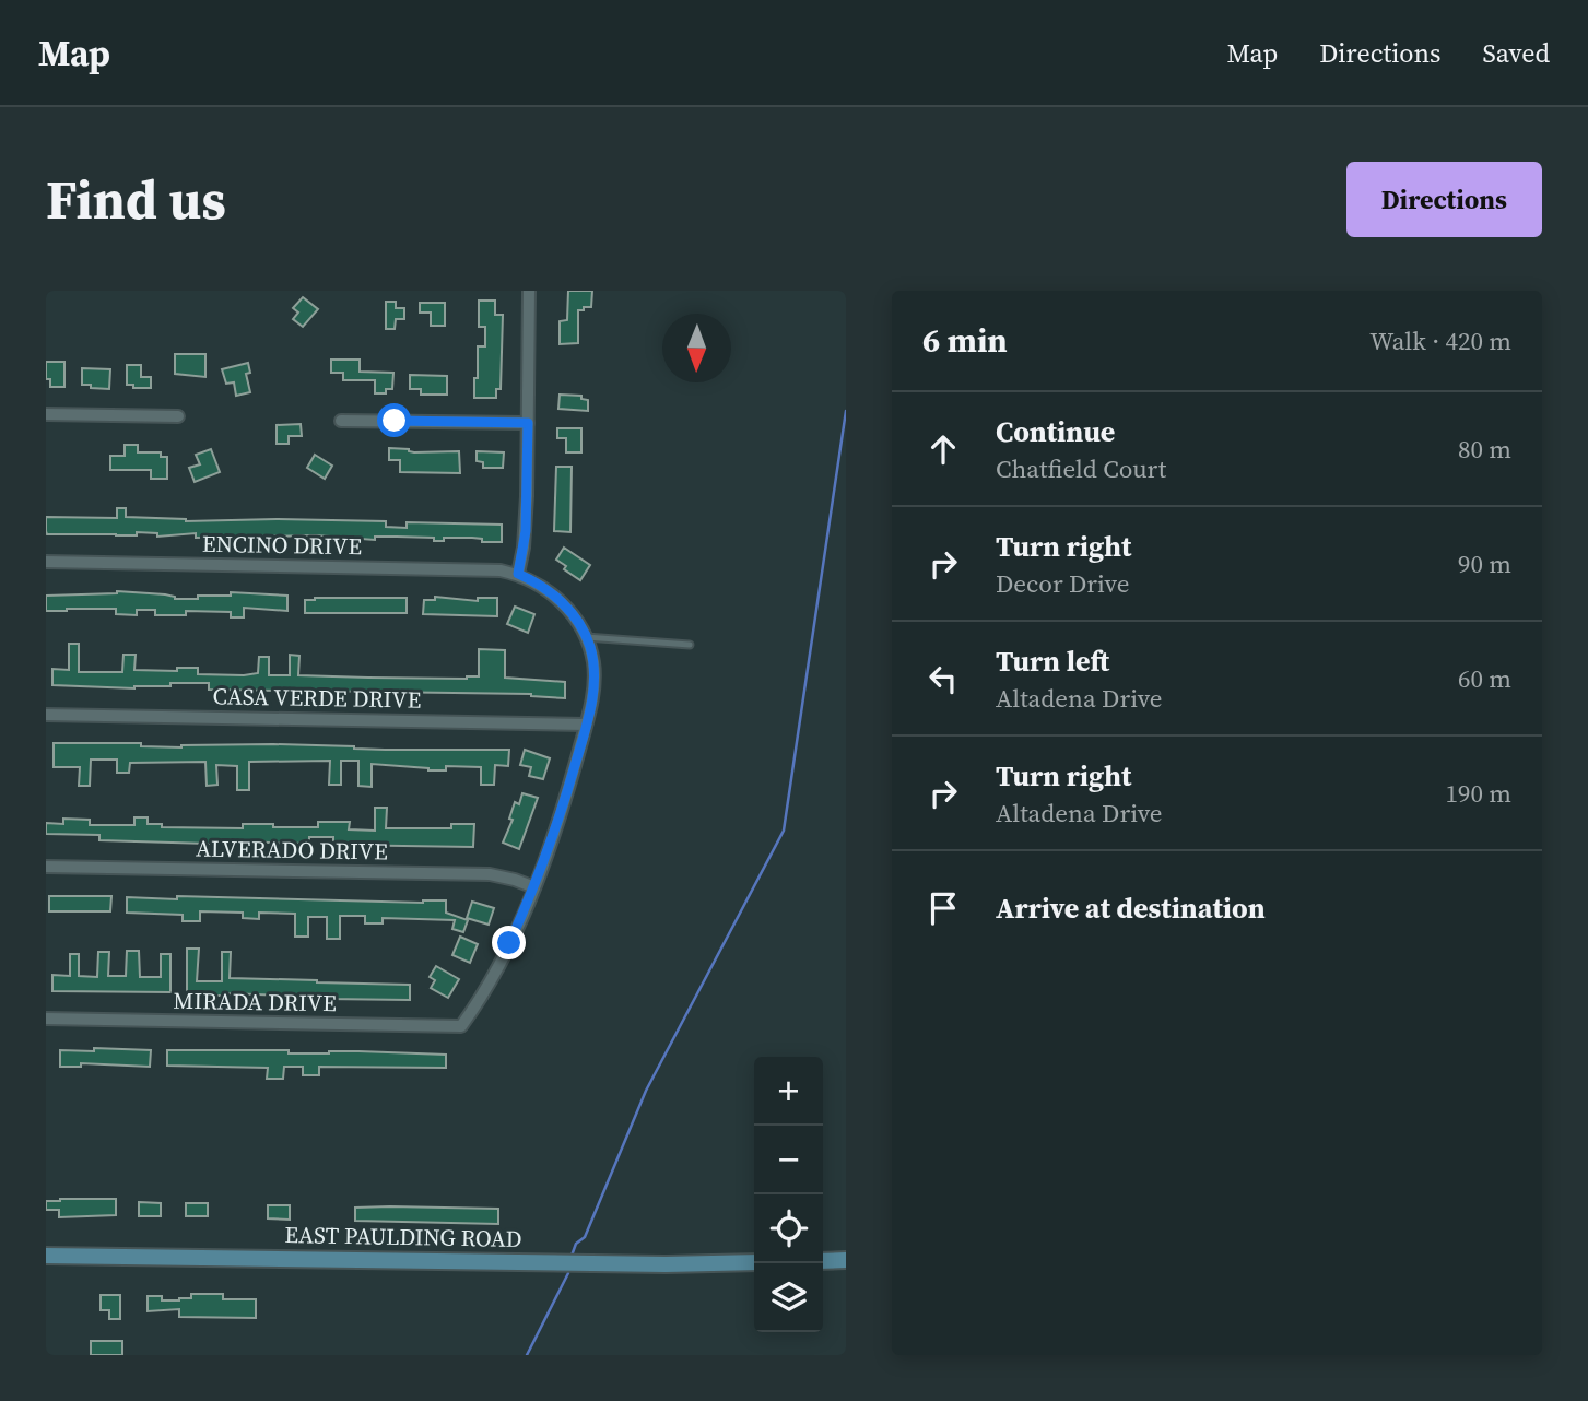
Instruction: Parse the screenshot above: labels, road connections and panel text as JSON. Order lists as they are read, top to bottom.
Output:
{
  "streets": {
    "main road": ["EAST PAULDING ROAD"],
    "street": [
      "ENCINO DRIVE",
      "CASA VERDE DRIVE",
      "ALVERADO DRIVE",
      "MIRADA DRIVE"
    ]
  },
  "crossings": [
    ["ALVERADO DRIVE", "MIRADA DRIVE"]
  ],
  "north": "bottom",
  "page": {
    "header": "Map",
    "nav": ["Map", "Directions", "Saved"],
    "buttons": "Directions",
    "title": "Find us",
    "heading": ["6 min", "Walk · 420 m"],
    "list": [
      ["Continue", "Chatfield Court", "80 m"],
      ["Turn right", "Decor Drive", "90 m"],
      ["Turn left", "Altadena Drive", "60 m"],
      ["Turn right", "Altadena Drive", "190 m"],
      "Arrive at destination"
    ],
    "map_buttons": ["+", "−"]
  }
}
